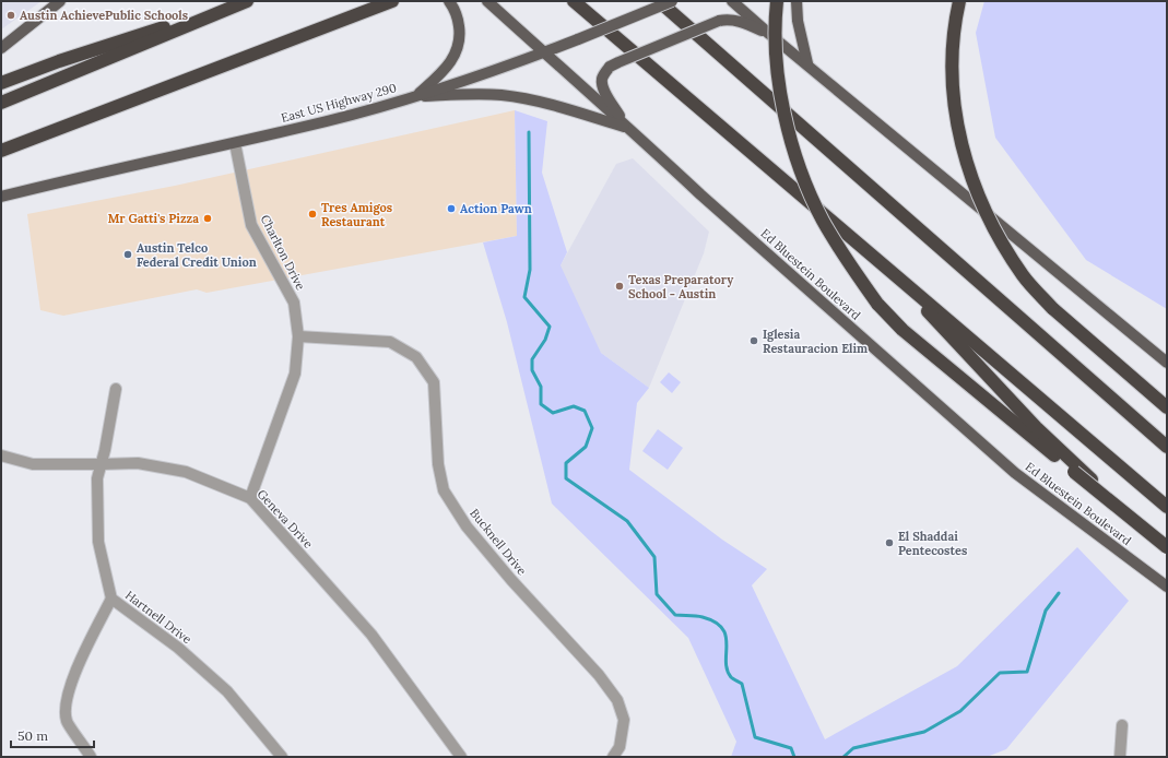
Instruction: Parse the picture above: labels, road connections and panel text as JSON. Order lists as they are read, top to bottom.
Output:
{
  "streets": {
    "main road": ["East US Highway 290", "Ed Bluestein Boulevard"],
    "street": [
      "Charlton Drive",
      "Geneva Drive",
      "Bucknell Drive",
      "Hartnell Drive"
    ]
  },
  "crossings": [
    ["East US Highway 290", "Charlton Drive"],
    ["East US Highway 290", "Ed Bluestein Boulevard"],
    ["Charlton Drive", "Geneva Drive"],
    ["Charlton Drive", "Bucknell Drive"],
    ["Geneva Drive", "Hartnell Drive"]
  ],
  "places": [
    "Austin AchievePublic Schools",
    "Action Pawn",
    "Tres Amigos Restaurant",
    "Mr Gatti's Pizza",
    "Austin Telco Federal Credit Union",
    "Texas Preparatory School - Austin",
    "Iglesia Restauracion Elim",
    "El Shaddai Pentecostes"
  ],
  "scale_bar": "50 m"
}
